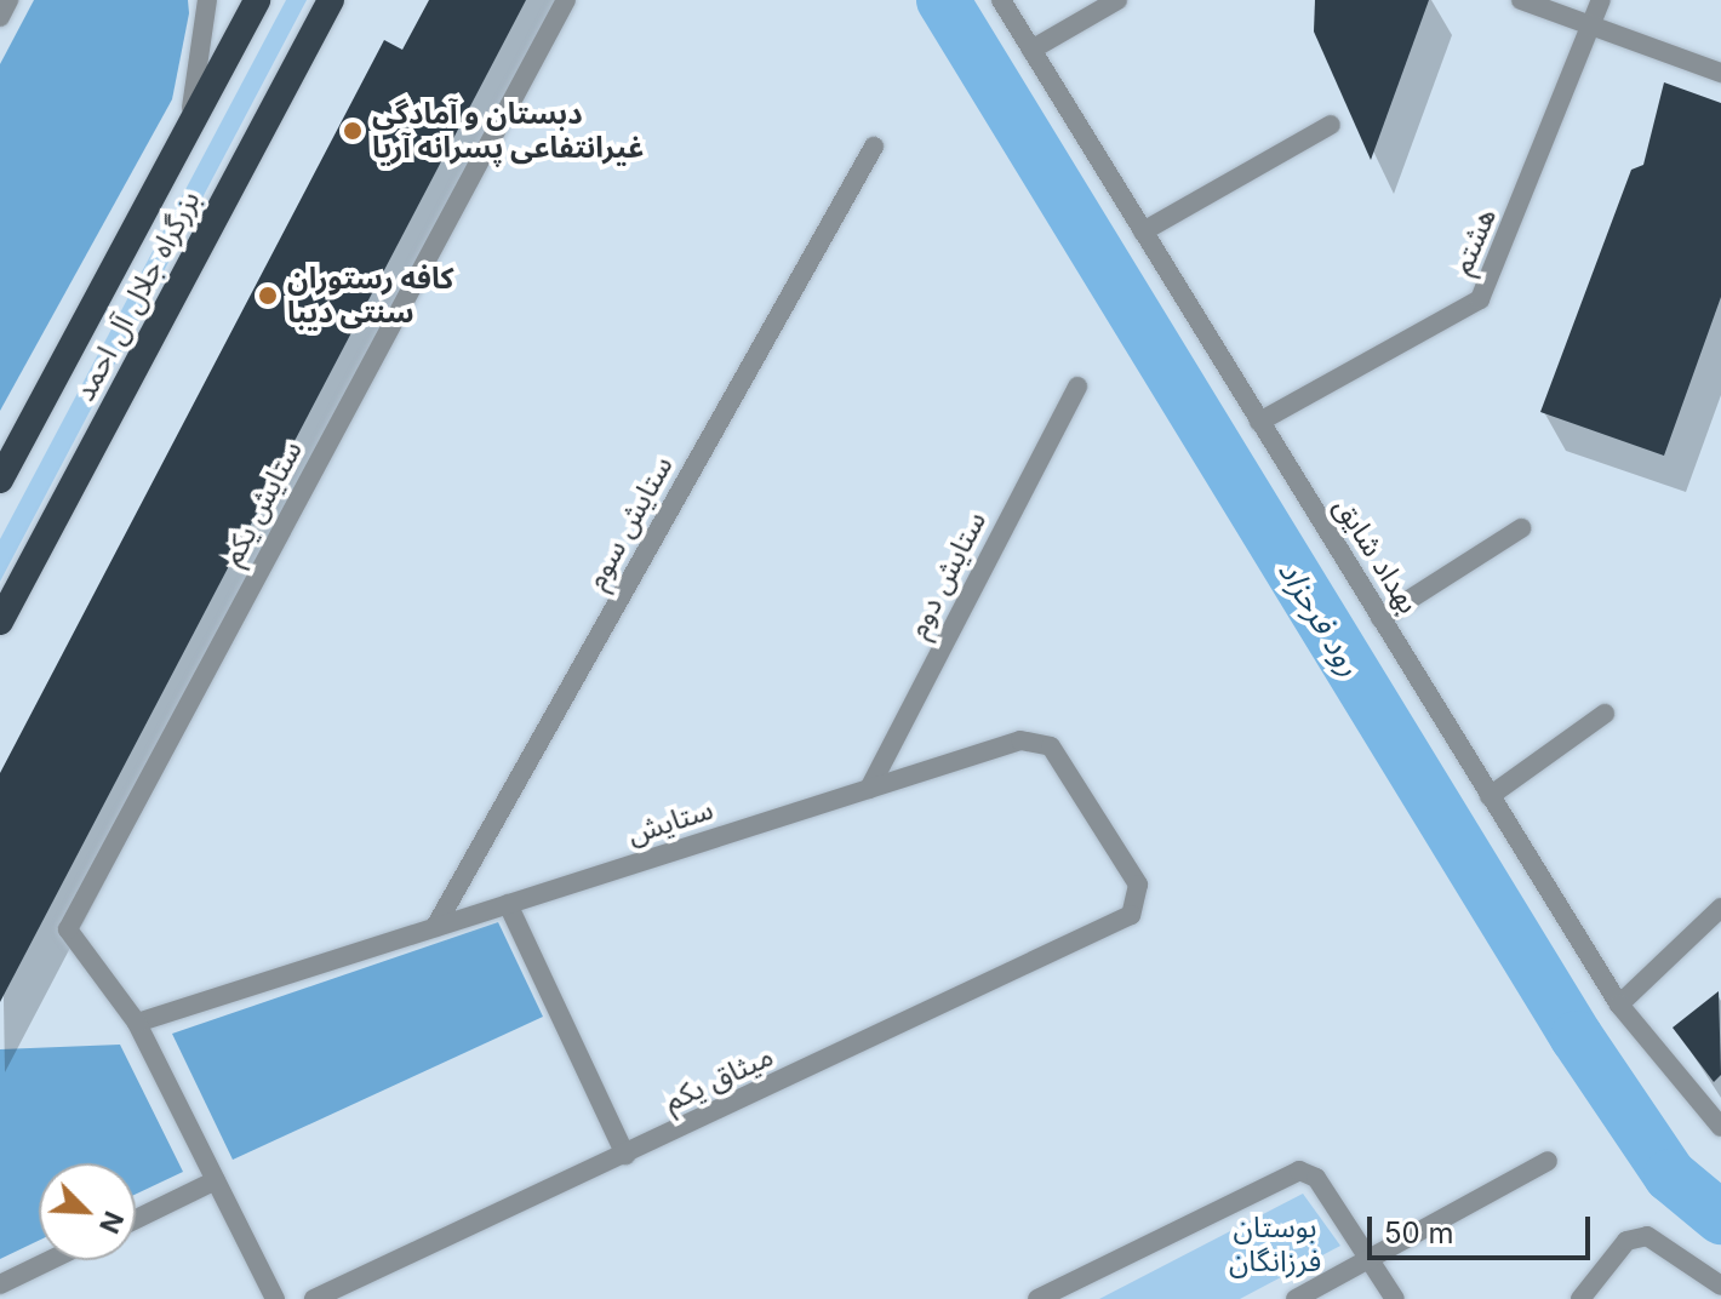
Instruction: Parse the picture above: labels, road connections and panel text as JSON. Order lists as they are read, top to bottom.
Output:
{
  "streets": {
    "highway": ["بزرگراه جلال آل احمد"],
    "street": [
      "هشتم",
      "ستایش یکم",
      "ستایش سوم",
      "بهداد شایق",
      "ستایش دوم",
      "ستایش",
      "میثاق یکم"
    ]
  },
  "crossings": [
    ["هشتم", "بهداد شایق"],
    ["ستایش یکم", "ستایش"],
    ["ستایش سوم", "ستایش"],
    ["ستایش دوم", "ستایش"],
    ["ستایش", "میثاق یکم"]
  ],
  "water": ["رود فرحزاد"],
  "parks": ["بوستان فرزانگان"],
  "places": ["دبستان و آمادگی غیرانتفاعی پسرانه آریا", "کافه رستوران سنتی دیبا"],
  "scale_bar": "50 m",
  "north": "bottom right"
}
